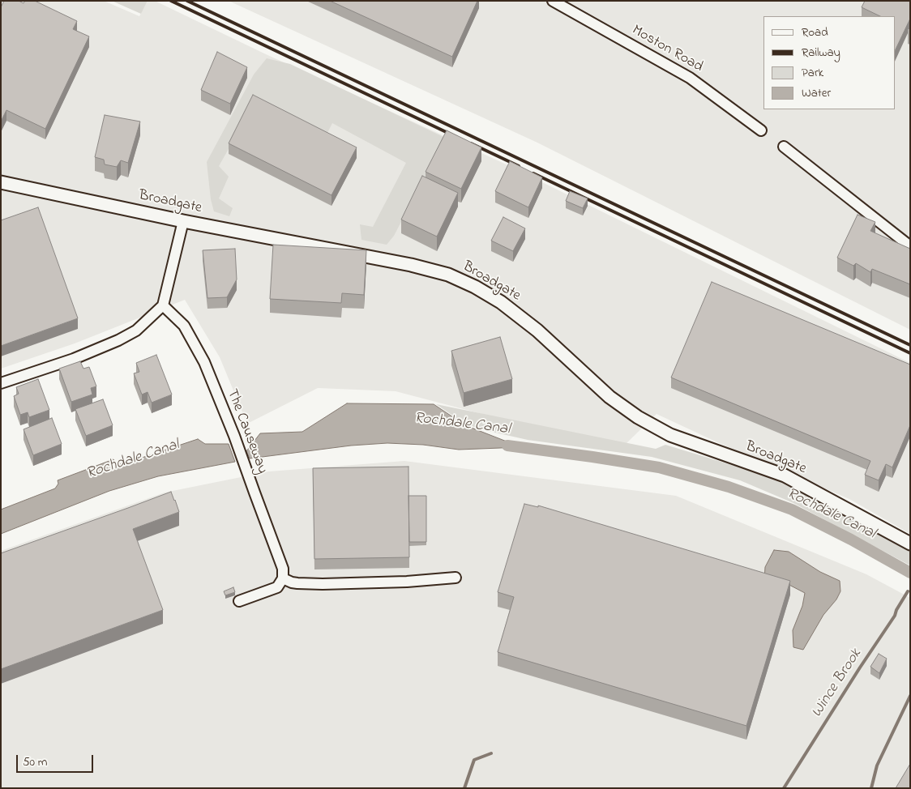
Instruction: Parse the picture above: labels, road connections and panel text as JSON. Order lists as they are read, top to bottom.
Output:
{
  "streets": {
    "street": ["Moston Road", "Broadgate", "The Causeway"]
  },
  "water": ["Rochdale Canal", "Wince Brook"],
  "legend": [
    "Road",
    "Railway",
    "Park",
    "Water"
  ],
  "scale_bar": "50 m"
}
